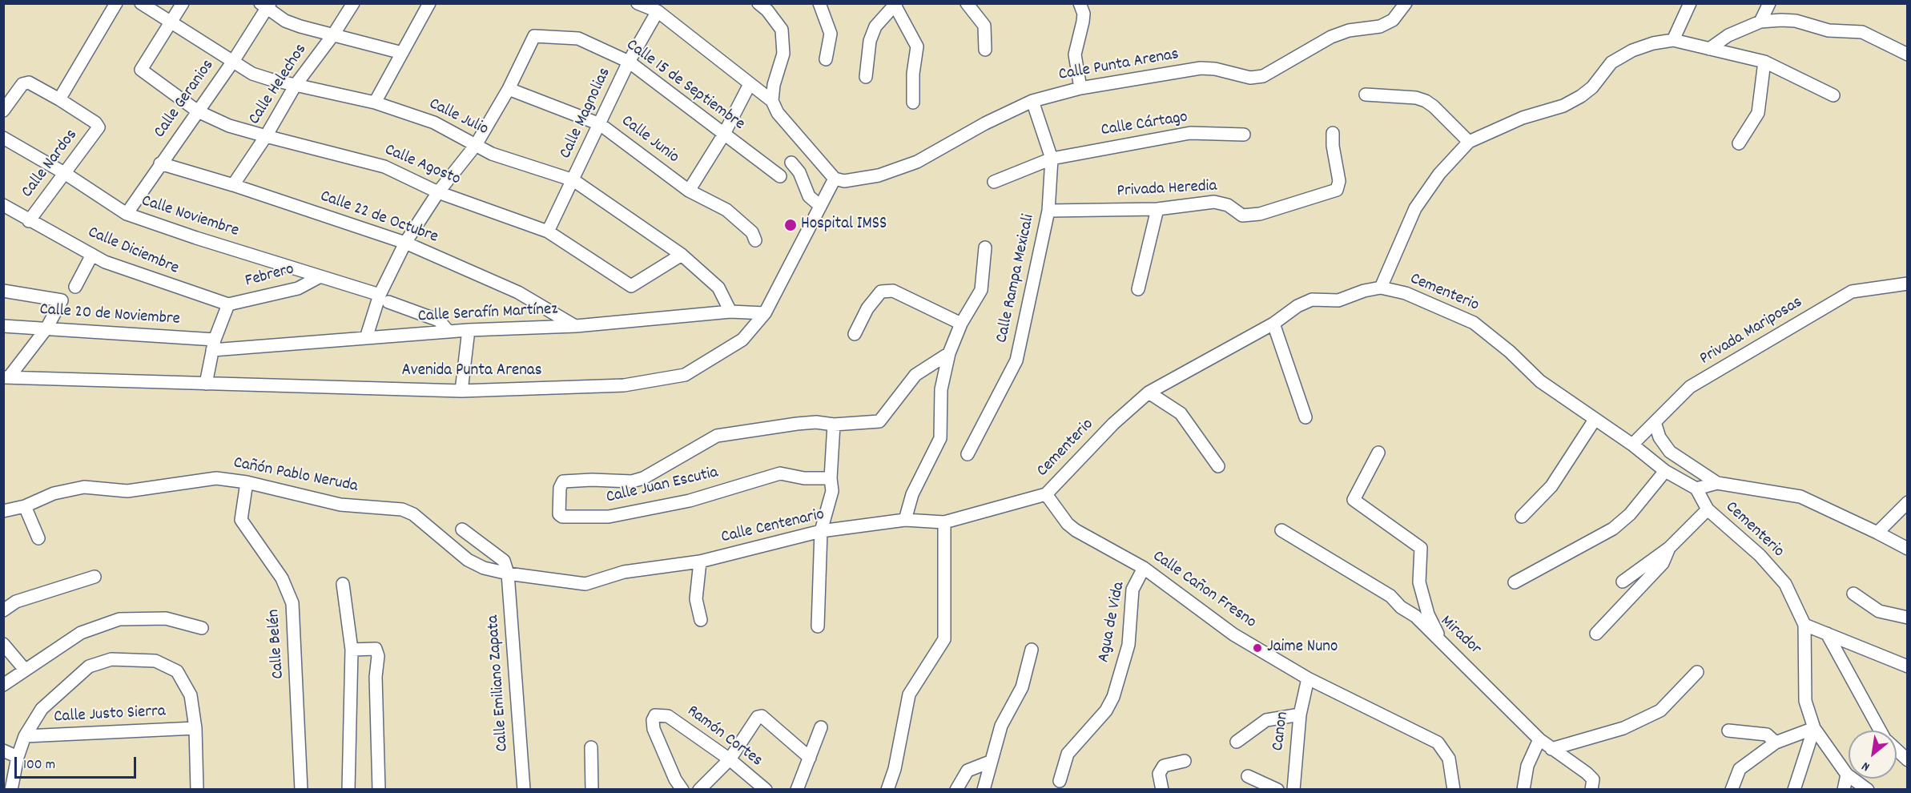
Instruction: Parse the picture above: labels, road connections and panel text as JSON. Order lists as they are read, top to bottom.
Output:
{
  "streets": {
    "street": [
      "Calle Punta Arenas",
      "Calle Helechos",
      "Calle 15 de Septiembre",
      "Calle Geranios",
      "Calle Magnolias",
      "Calle Julio",
      "Calle Cártago",
      "Calle Junio",
      "Calle Nardos",
      "Calle Agosto",
      "Privada Heredia",
      "Calle Noviembre",
      "Calle 22 de Octubre",
      "Calle Diciembre",
      "Febrero",
      "Calle Rampa Mexicali",
      "Cementerio",
      "Calle Serafín Martínez",
      "Calle 20 de Noviembre",
      "Privada Mariposas",
      "Avenida Punta Arenas",
      "Cañón Pablo Neruda",
      "Calle Juan Escutia",
      "Calle Centenario",
      "Calle Cañon Fresno",
      "Agua de Vida",
      "Mirador",
      "Calle Belén",
      "Calle Emiliano Zapata",
      "Calle Justo Sierra",
      "Canon",
      "Ramón Cortes"
    ]
  },
  "crossings": [
    ["Calle Punta Arenas", "Calle Rampa Mexicali"],
    ["Calle Punta Arenas", "Avenida Punta Arenas"],
    ["Calle Helechos", "Calle Julio"],
    ["Calle Helechos", "Calle Agosto"],
    ["Calle Helechos", "Calle 22 de Octubre"],
    ["Calle 15 de Septiembre", "Calle Magnolias"],
    ["Calle 15 de Septiembre", "Calle Junio"],
    ["Calle Geranios", "Calle Julio"],
    ["Calle Geranios", "Calle Agosto"],
    ["Calle Geranios", "Calle Noviembre"],
    ["Calle Geranios", "Calle 22 de Octubre"],
    ["Calle Magnolias", "Calle Julio"],
    ["Calle Magnolias", "Calle Junio"],
    ["Calle Magnolias", "Calle Agosto"],
    ["Calle Julio", "Calle Agosto"],
    ["Calle Julio", "Calle Serafín Martínez"],
    ["Calle Cártago", "Calle Rampa Mexicali"],
    ["Calle Nardos", "Calle Noviembre"],
    ["Calle Nardos", "Calle Diciembre"],
    ["Privada Heredia", "Calle Rampa Mexicali"],
    ["Calle Noviembre", "Febrero"],
    ["Calle Noviembre", "Calle Serafín Martínez"],
    ["Calle 22 de Octubre", "Calle Serafín Martínez"],
    ["Calle Diciembre", "Febrero"],
    ["Cementerio", "Privada Mariposas"],
    ["Cementerio", "Calle Centenario"],
    ["Cementerio", "Calle Cañon Fresno"],
    ["Calle Serafín Martínez", "Calle 20 de Noviembre"],
    ["Calle Serafín Martínez", "Avenida Punta Arenas"],
    ["Cañón Pablo Neruda", "Calle Centenario"],
    ["Cañón Pablo Neruda", "Calle Belén"],
    ["Cañón Pablo Neruda", "Calle Emiliano Zapata"],
    ["Calle Centenario", "Calle Cañon Fresno"],
    ["Calle Centenario", "Calle Emiliano Zapata"],
    ["Calle Cañon Fresno", "Agua de Vida"],
    ["Calle Cañon Fresno", "Canon"]
  ],
  "places": ["Hospital IMSS", "Jaime Nuno"],
  "scale_bar": "100 m",
  "north": "bottom left"
}
